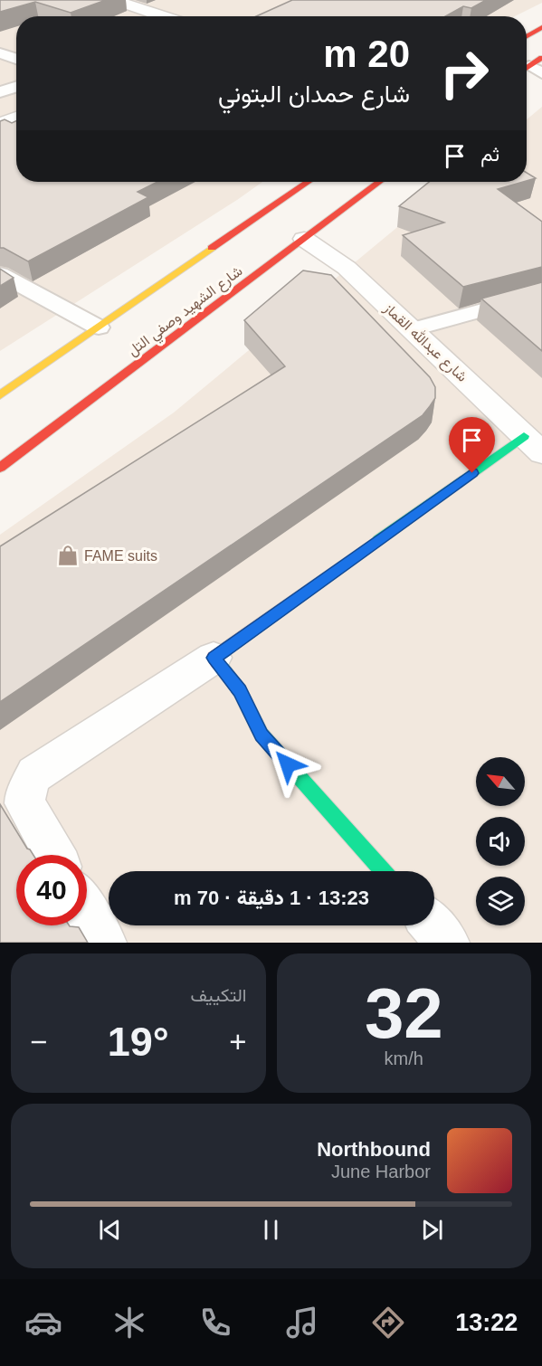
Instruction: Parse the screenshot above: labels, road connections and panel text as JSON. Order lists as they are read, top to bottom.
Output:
{
  "streets": {
    "main road": ["شارع الشهيد وصفي التل"],
    "street": ["شارع عبدالله القماز"]
  },
  "crossings": [
    ["شارع الشهيد وصفي التل", "شارع عبدالله القماز"]
  ],
  "places": {
    "shop": ["FAME suits"]
  },
  "north": "top left",
  "page": {
    "turn": ["20 m", "شارع حمدان البتوني"],
    "then": "ثم",
    "limit": "40",
    "trip": "13:23 · 1 دقيقة · 70 m",
    "tile": [
      ["32", "km/h"],
      "التكييف"
    ],
    "heat": ["−", "19°", "+"],
    "song": ["Northbound", "June Harbor"],
    "tabs": "13:22"
  }
}
